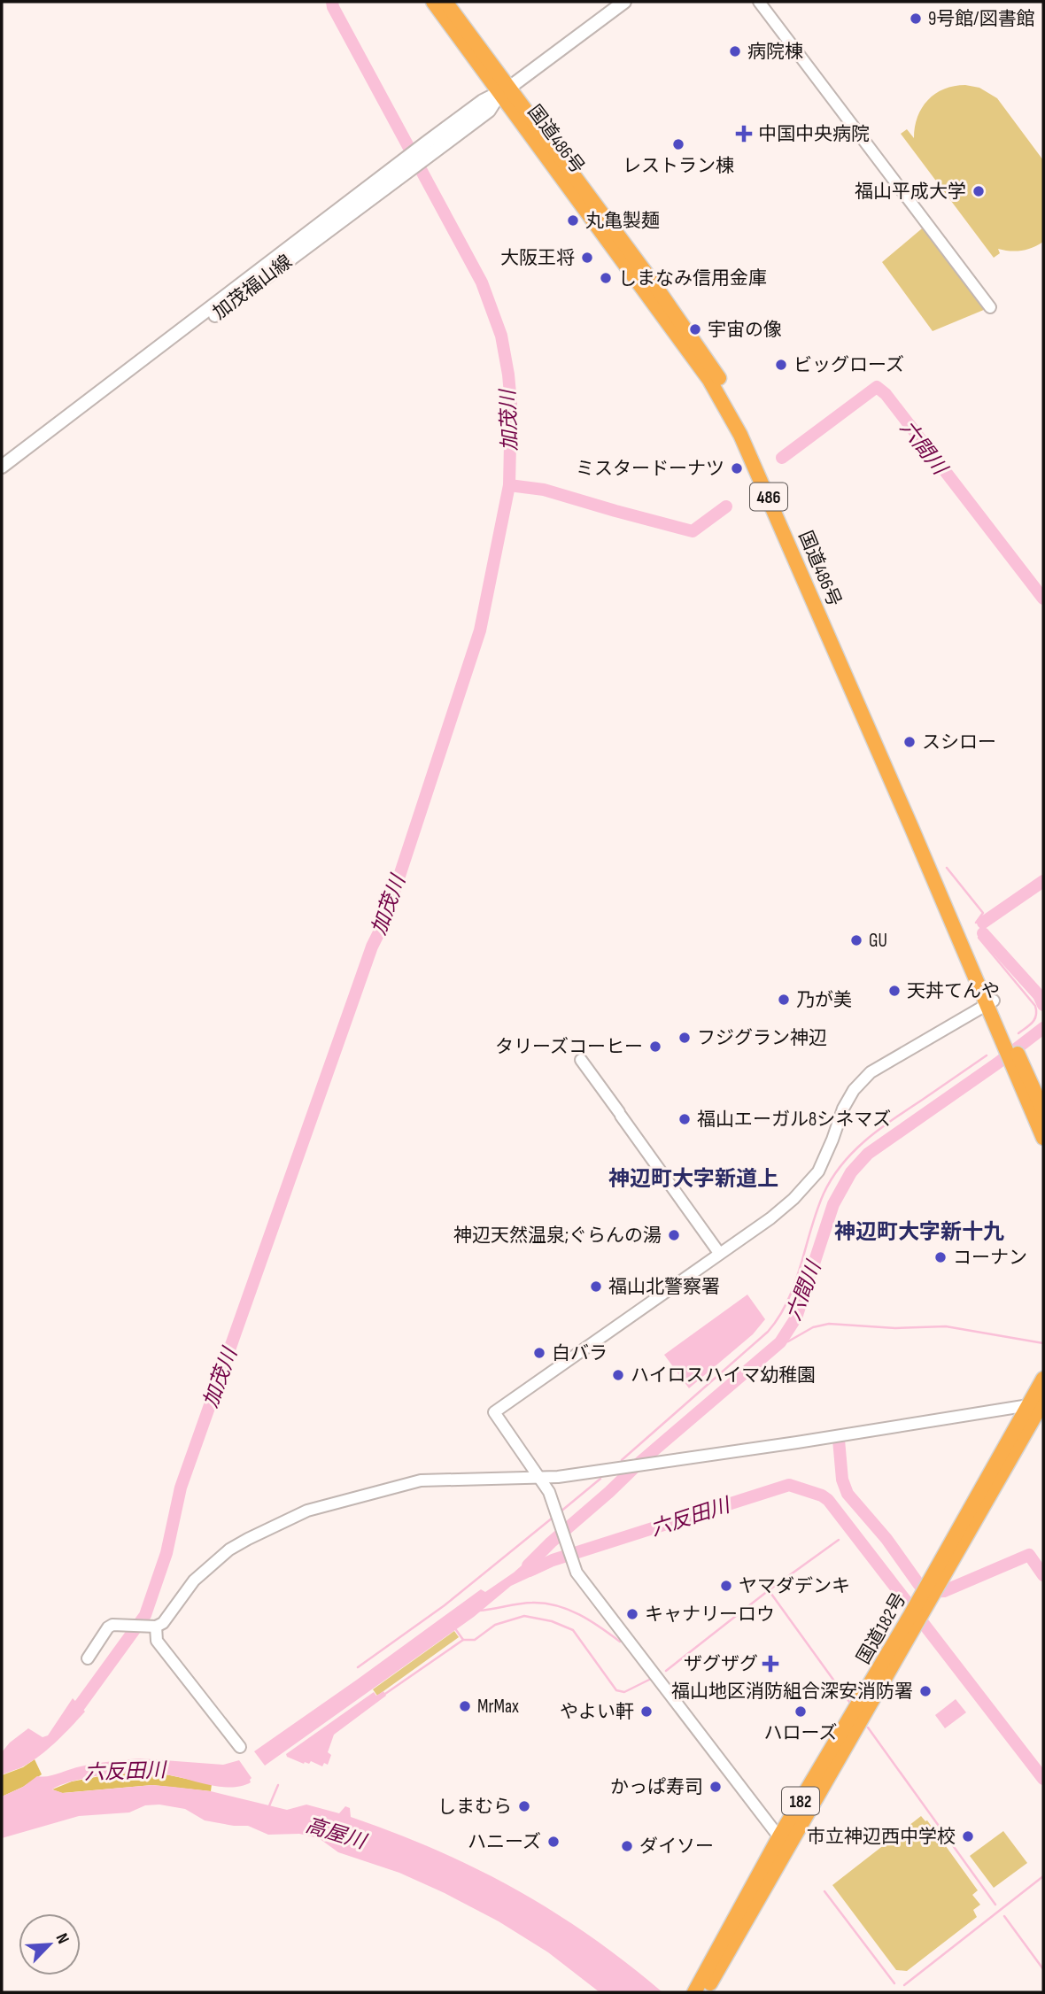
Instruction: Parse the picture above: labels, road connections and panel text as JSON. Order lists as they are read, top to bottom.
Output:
{
  "streets": {
    "highway": [
      "国道486号",
      "486",
      "国道182号",
      "182"
    ],
    "main road": ["加茂福山線"]
  },
  "crossings": [
    ["国道486号", "加茂福山線"]
  ],
  "districts": ["神辺町大字新道上", "神辺町大字新十九"],
  "water": [
    "加茂川",
    "六間川",
    "六反田川",
    "高屋川"
  ],
  "places": {
    "other": [
      "9号館/図書館",
      "病院棟",
      "レストラン棟",
      "福山平成大学",
      "丸亀製麺",
      "大阪王将",
      "しまなみ信用金庫",
      "宇宙の像",
      "ビッグローズ",
      "ミスタードーナツ",
      "スシロー",
      "GU",
      "天丼てんや",
      "乃が美",
      "フジグラン神辺",
      "タリーズコーヒー",
      "福山エーガル8シネマズ",
      "神辺天然温泉;ぐらんの湯",
      "コーナン",
      "福山北警察署",
      "白バラ",
      "ハイロスハイマ幼稚園",
      "ヤマダデンキ",
      "キャナリーロウ",
      "福山地区消防組合深安消防署",
      "MrMax",
      "やよい軒",
      "ハローズ",
      "かっぱ寿司",
      "しまむら",
      "市立神辺西中学校",
      "ハニーズ",
      "ダイソー"
    ],
    "health": ["中国中央病院", "ザグザグ"]
  },
  "north": "top right"
}
